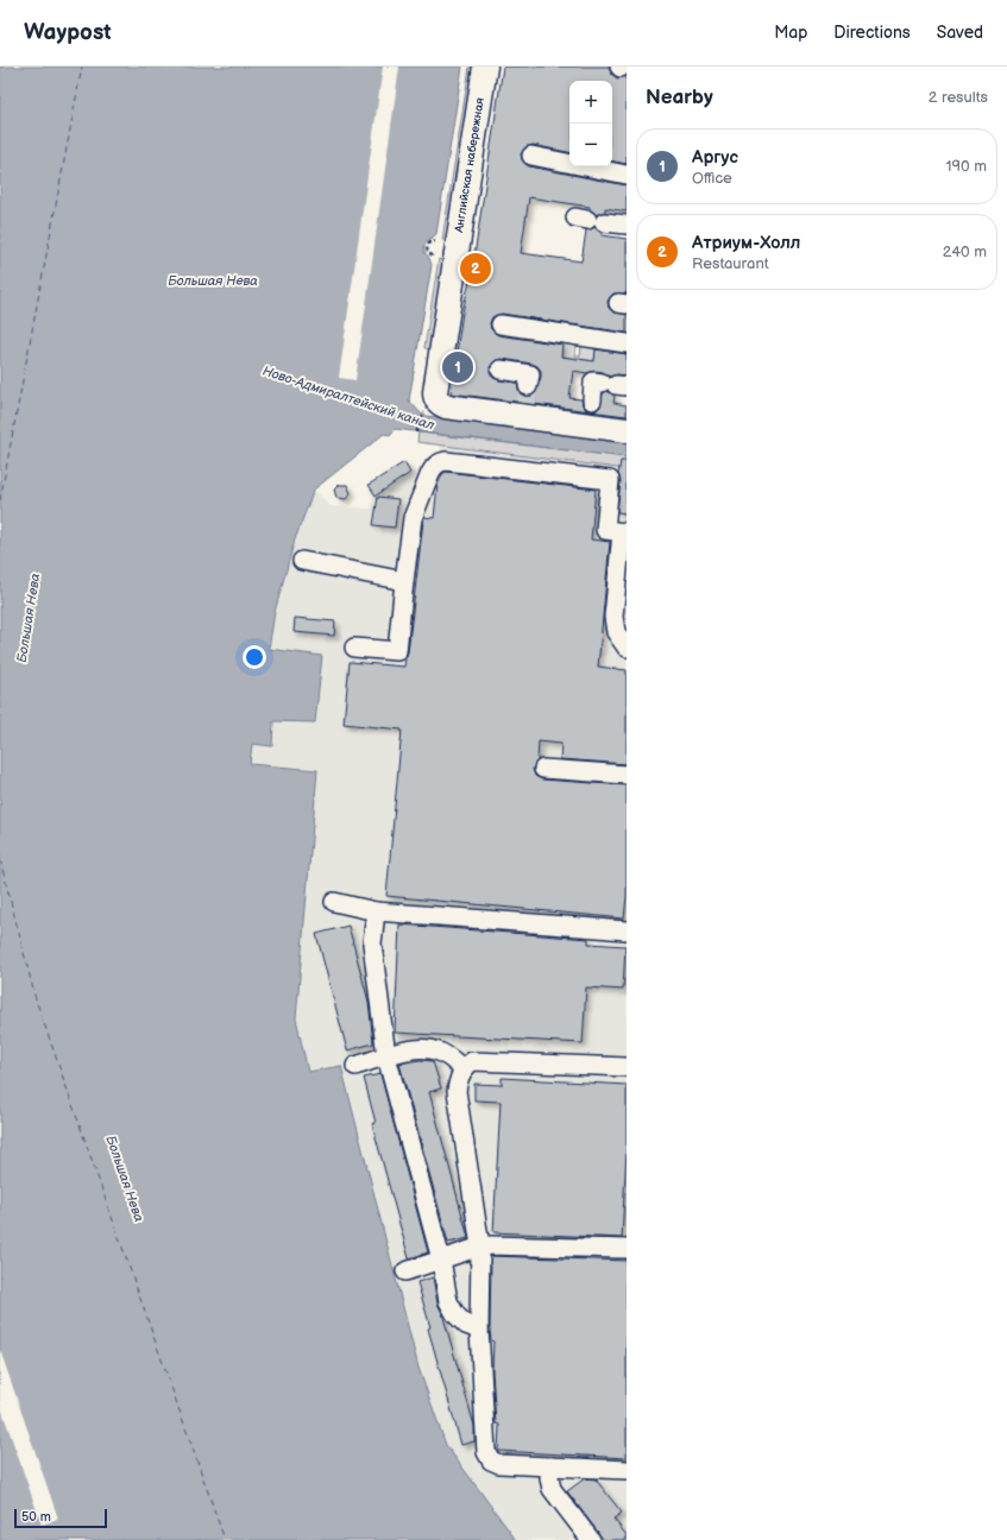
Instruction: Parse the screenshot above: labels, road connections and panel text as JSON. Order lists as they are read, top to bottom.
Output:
{
  "streets": {
    "main road": ["Английская набережная"]
  },
  "water": ["Большая Нева", "Ново-Адмиралтейский канал"],
  "scale_bar": "50 m",
  "page": {
    "header": "Waypost",
    "nav": ["Map", "Directions", "Saved"],
    "heading": ["Nearby", "2 results"],
    "map_buttons": ["+", "−"],
    "list": [
      {
        "mark": "1",
        "name": "Аргус",
        "note": "Office",
        "value": "190 m"
      },
      {
        "mark": "2",
        "name": "Атриум-Холл",
        "note": "Restaurant",
        "value": "240 m"
      }
    ],
    "pins": ["2", "1"],
    "scale": "50 m"
  }
}
